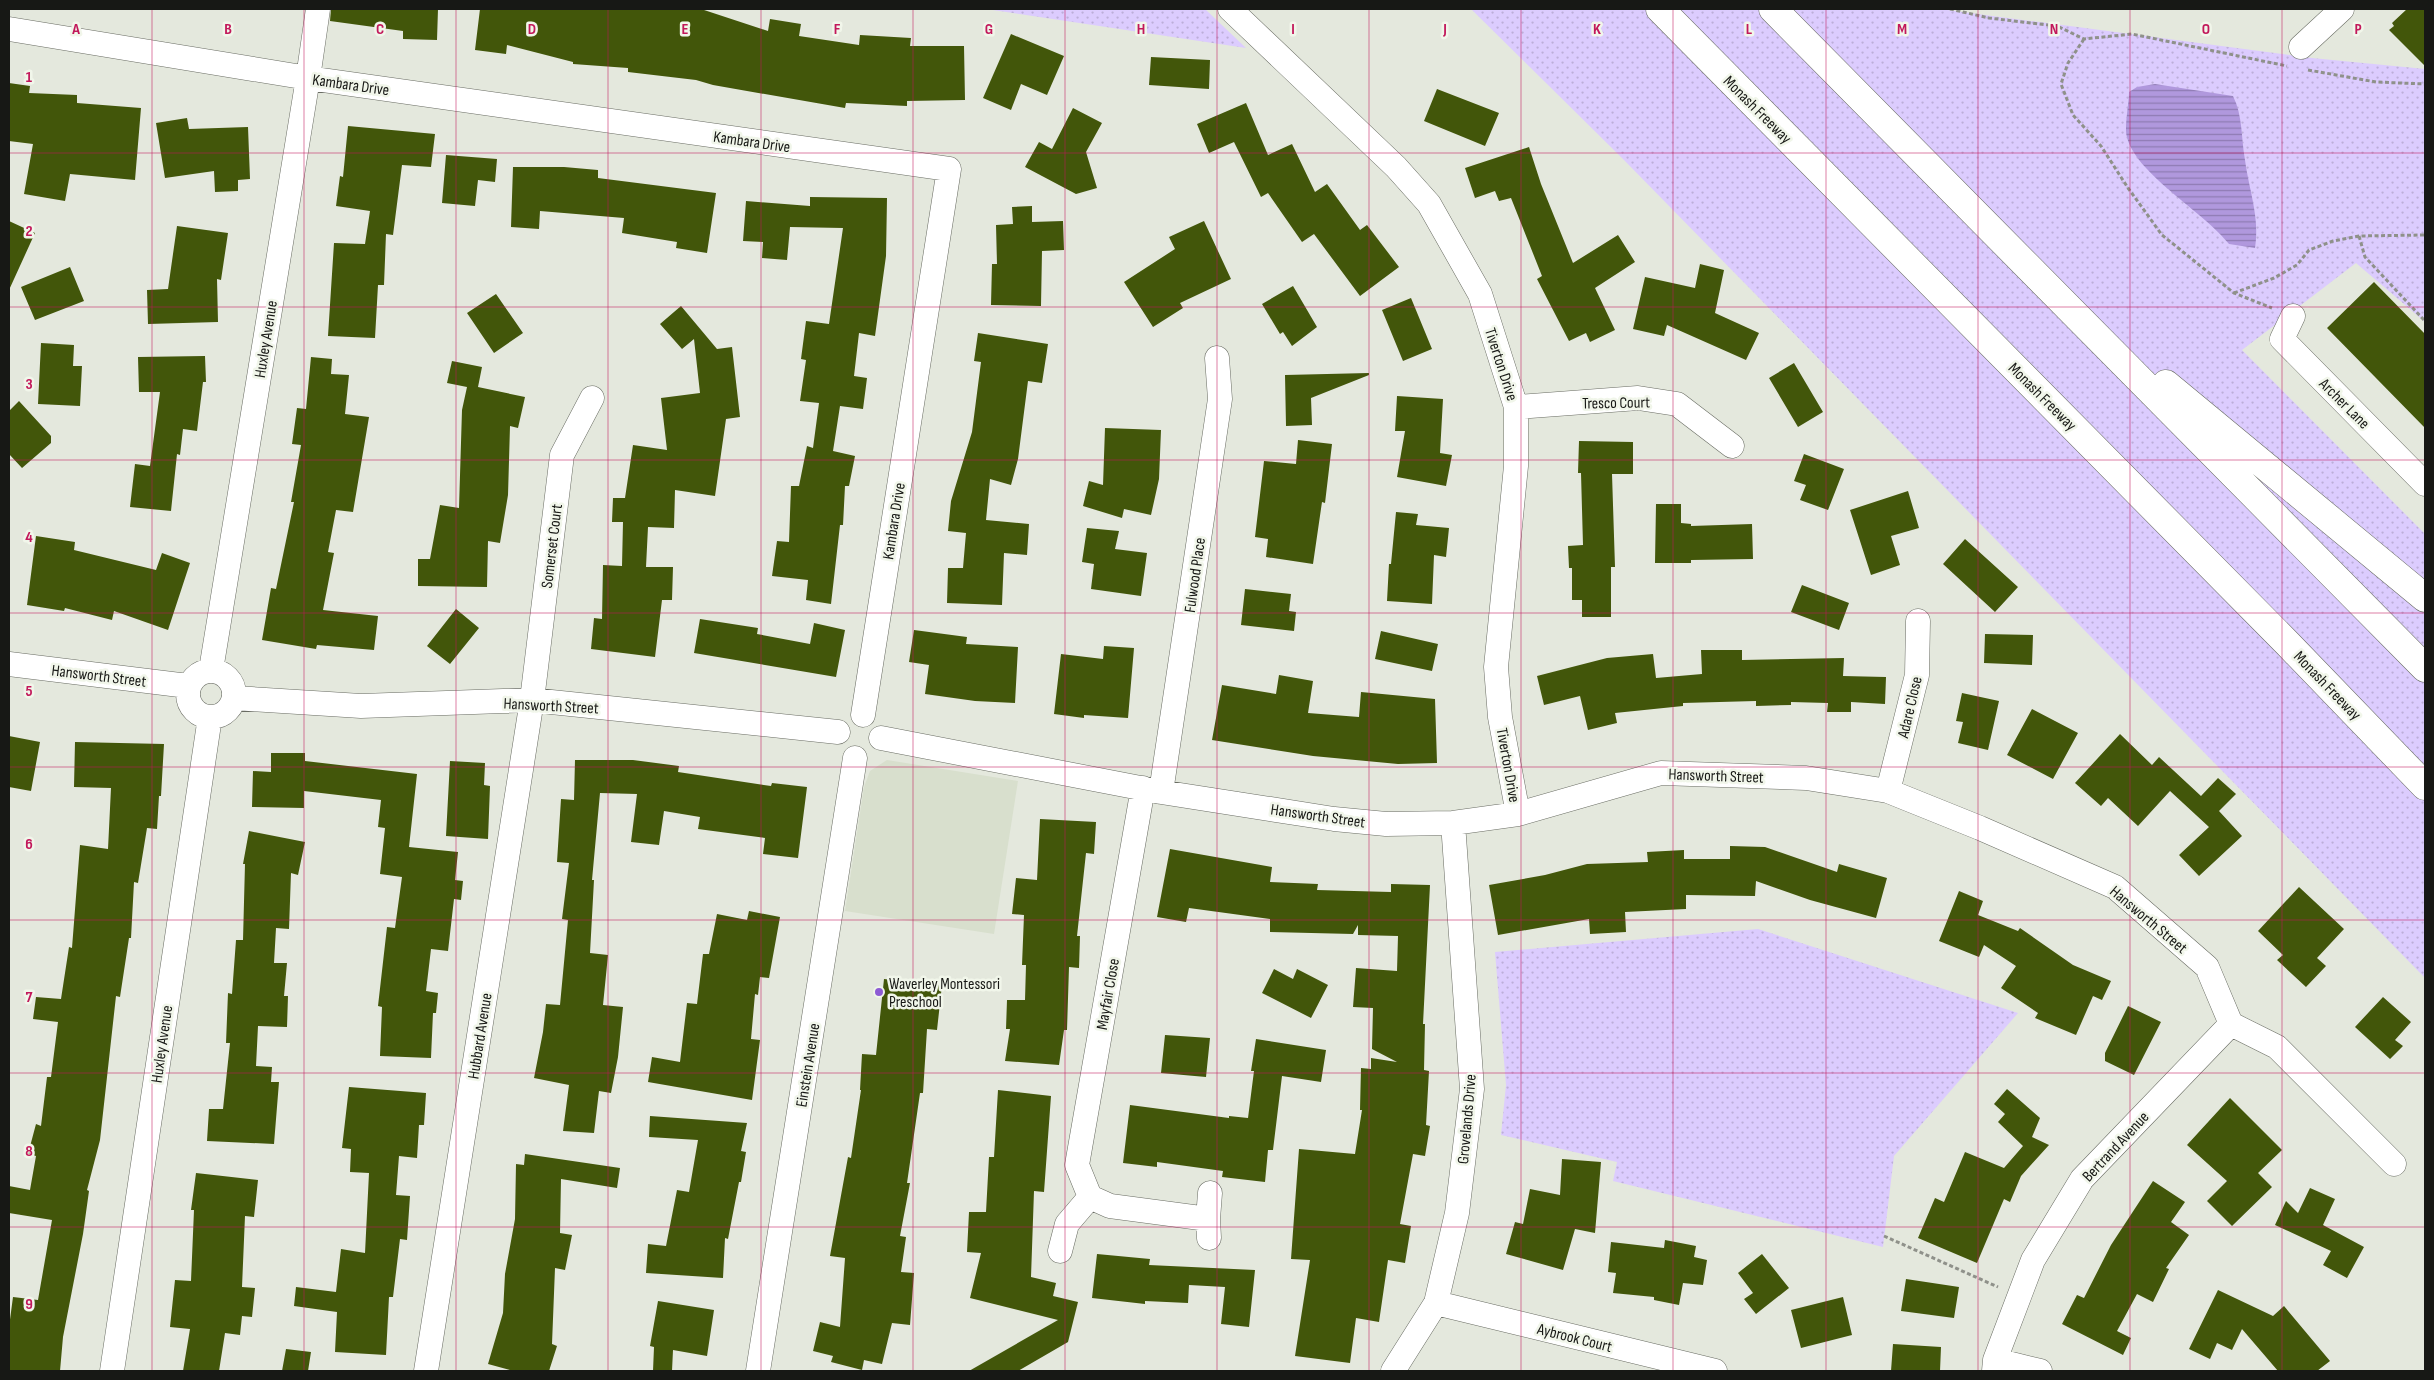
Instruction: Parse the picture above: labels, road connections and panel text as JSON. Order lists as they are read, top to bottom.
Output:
{
  "streets": {
    "highway": ["Monash Freeway"],
    "street": [
      "Kambara Drive",
      "Huxley Avenue",
      "Tiverton Drive",
      "Tresco Court",
      "Archer Lane",
      "Somerset Court",
      "Fulwood Place",
      "Hansworth Street",
      "Adare Close",
      "Mayfair Close",
      "Hubbard Avenue",
      "Einstein Avenue",
      "Grovelands Drive",
      "Bertrand Avenue",
      "Aybrook Court"
    ]
  },
  "crossings": [
    ["Kambara Drive", "Huxley Avenue"],
    ["Kambara Drive", "Hansworth Street"],
    ["Kambara Drive", "Einstein Avenue"],
    ["Huxley Avenue", "Hansworth Street"],
    ["Tiverton Drive", "Tresco Court"],
    ["Tiverton Drive", "Hansworth Street"],
    ["Somerset Court", "Hansworth Street"],
    ["Somerset Court", "Hubbard Avenue"],
    ["Fulwood Place", "Hansworth Street"],
    ["Fulwood Place", "Mayfair Close"],
    ["Hansworth Street", "Adare Close"],
    ["Hansworth Street", "Mayfair Close"],
    ["Hansworth Street", "Hubbard Avenue"],
    ["Hansworth Street", "Einstein Avenue"],
    ["Hansworth Street", "Grovelands Drive"],
    ["Hansworth Street", "Bertrand Avenue"],
    ["Grovelands Drive", "Aybrook Court"]
  ],
  "places": ["Waverley Montessori Preschool"],
  "grid": {
    "columns": [
      "A",
      "B",
      "C",
      "D",
      "E",
      "F",
      "G",
      "H",
      "I",
      "J",
      "K",
      "L",
      "M",
      "N",
      "O",
      "P"
    ],
    "rows": [
      "1",
      "2",
      "3",
      "4",
      "5",
      "6",
      "7",
      "8",
      "9"
    ]
  }
}
